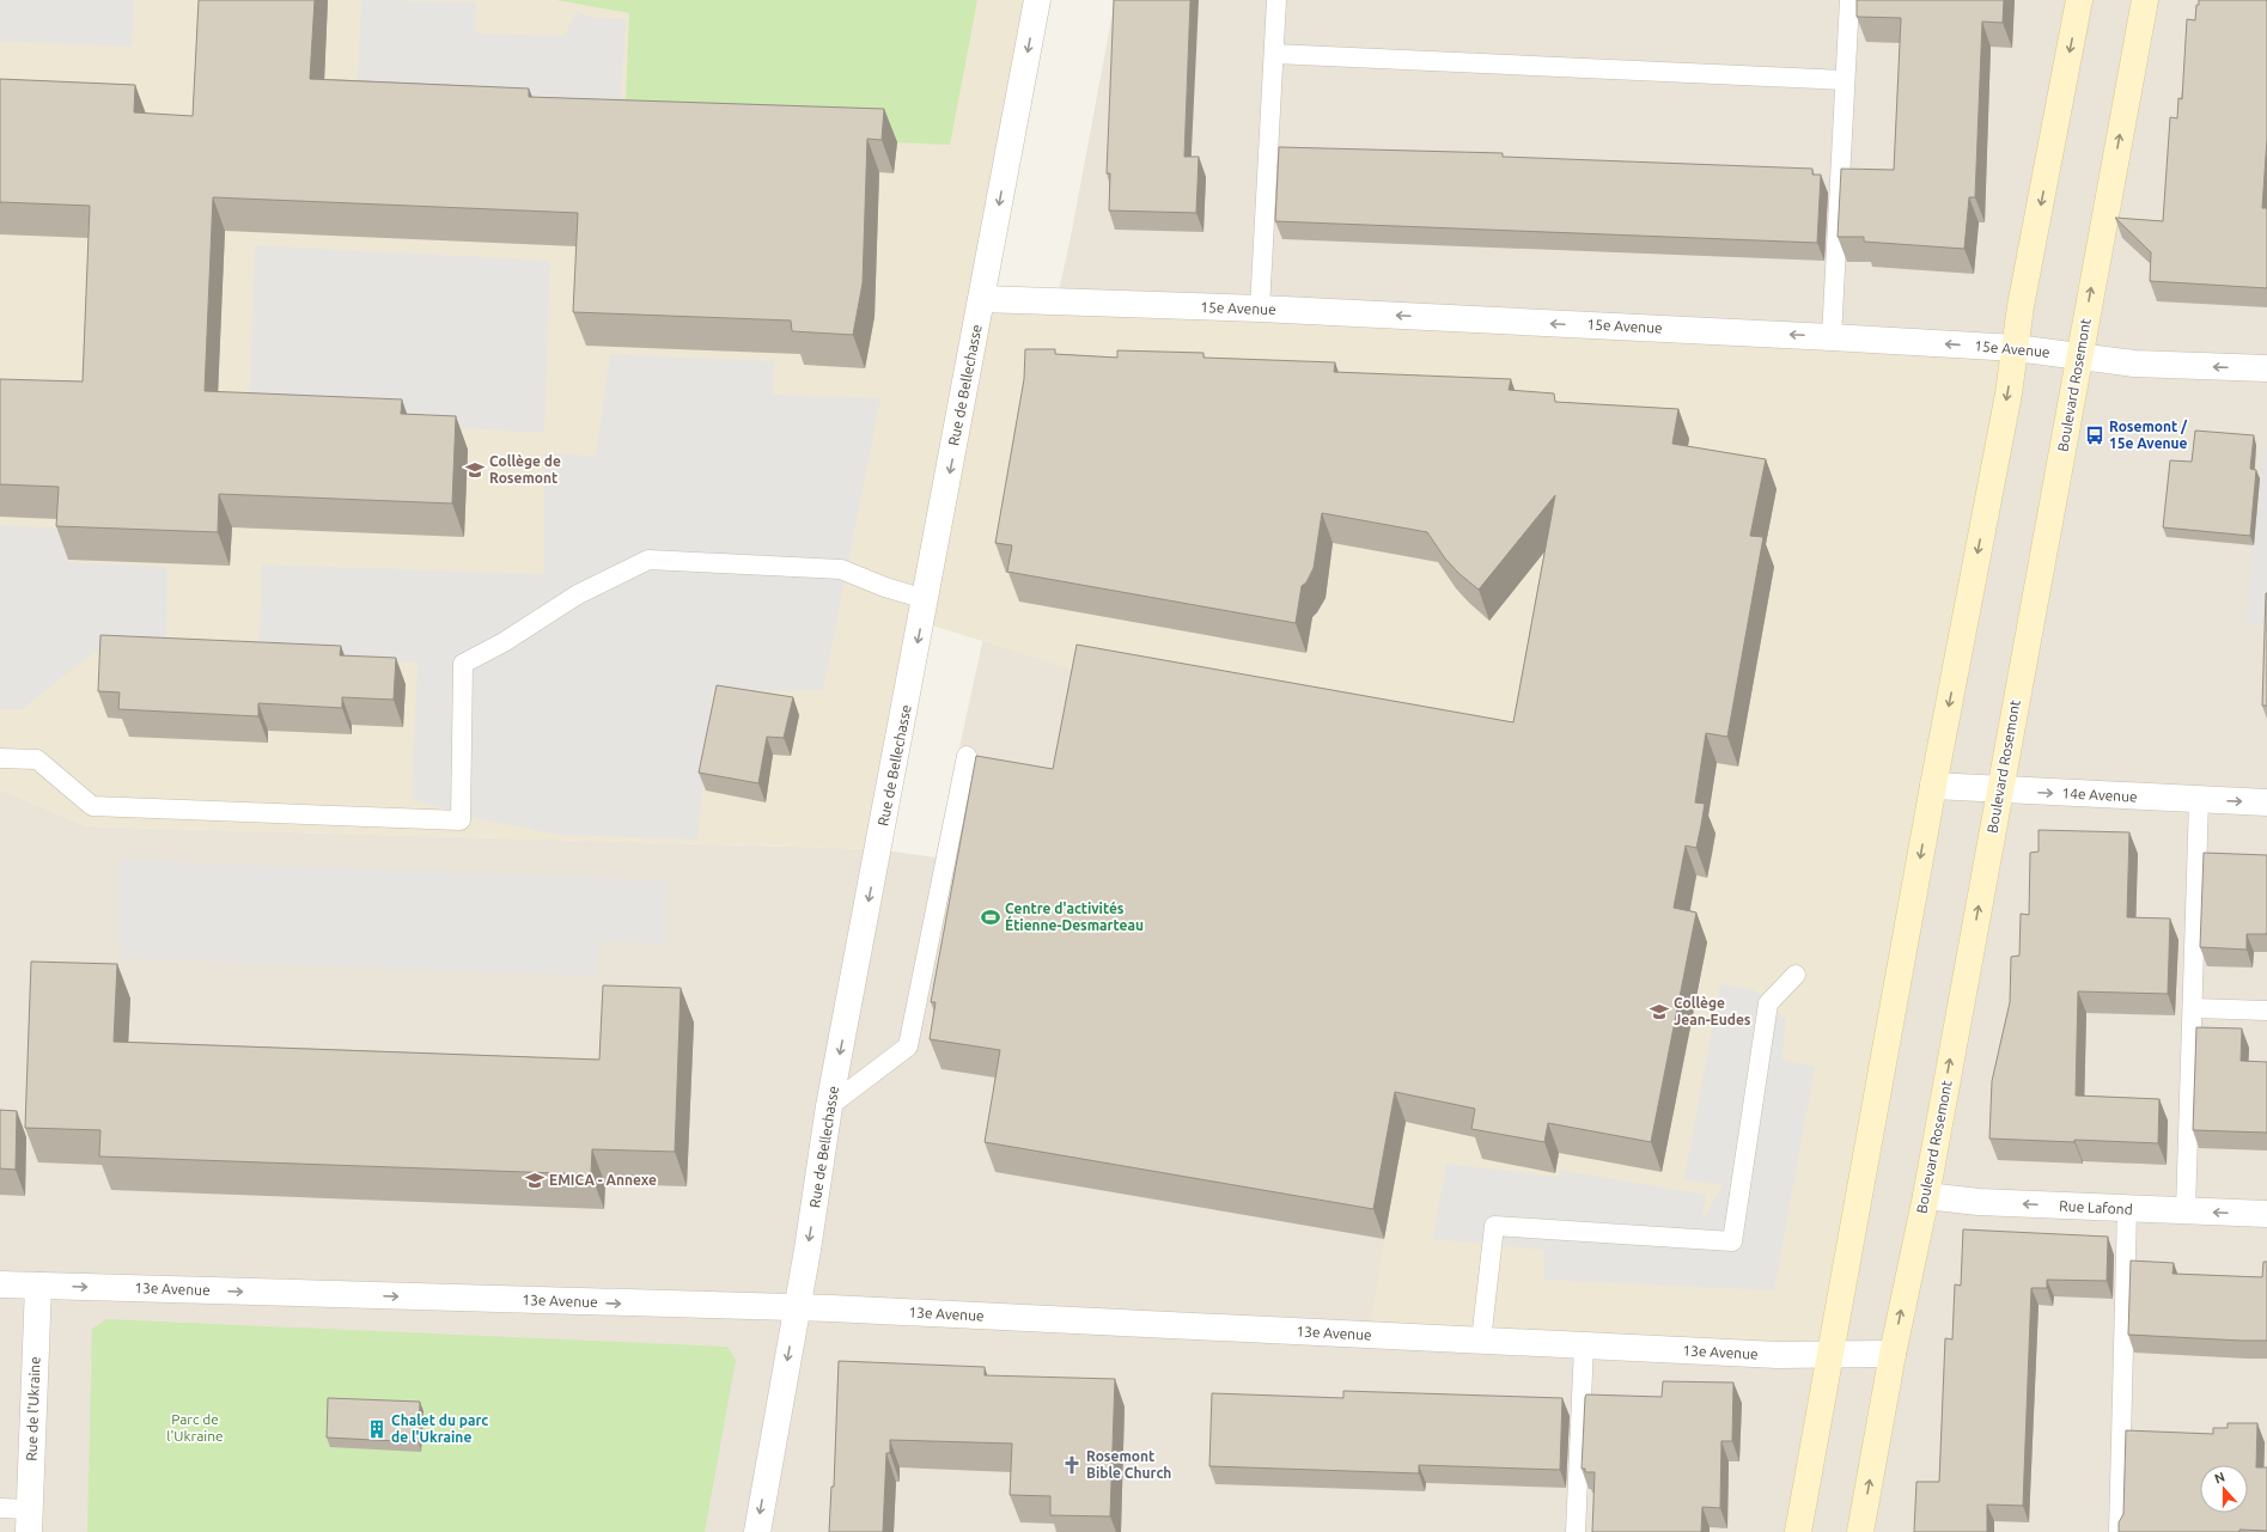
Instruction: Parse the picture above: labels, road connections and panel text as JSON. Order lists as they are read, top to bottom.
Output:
{
  "streets": {
    "main road": ["Boulevard Rosemont"],
    "street": [
      "15e Avenue",
      "Rue de Bellechasse",
      "14e Avenue",
      "Rue Lafond",
      "13e Avenue",
      "Rue de l'Ukraine"
    ]
  },
  "crossings": [
    ["15e Avenue", "Rue de Bellechasse"],
    ["15e Avenue", "Boulevard Rosemont"],
    ["Rue de Bellechasse", "13e Avenue"],
    ["Boulevard Rosemont", "14e Avenue"],
    ["Boulevard Rosemont", "Rue Lafond"],
    ["Boulevard Rosemont", "13e Avenue"],
    ["13e Avenue", "Rue de l'Ukraine"]
  ],
  "one_way": [
    "15e Avenue",
    "Rue de Bellechasse",
    "14e Avenue",
    "Rue Lafond",
    "13e Avenue"
  ],
  "parks": ["Parc de l'Ukraine"],
  "places": {
    "bus stop": ["Rosemont / 15e Avenue"],
    "school or university": ["Collège de Rosemont", "Collège Jean-Eudes", "EMICA - Annexe"],
    "sports": ["Centre d'activités Étienne-Desmarteau"],
    "building": ["Chalet du parc de l'Ukraine"],
    "church": ["Rosemont Bible Church"]
  },
  "north": "top"
}
